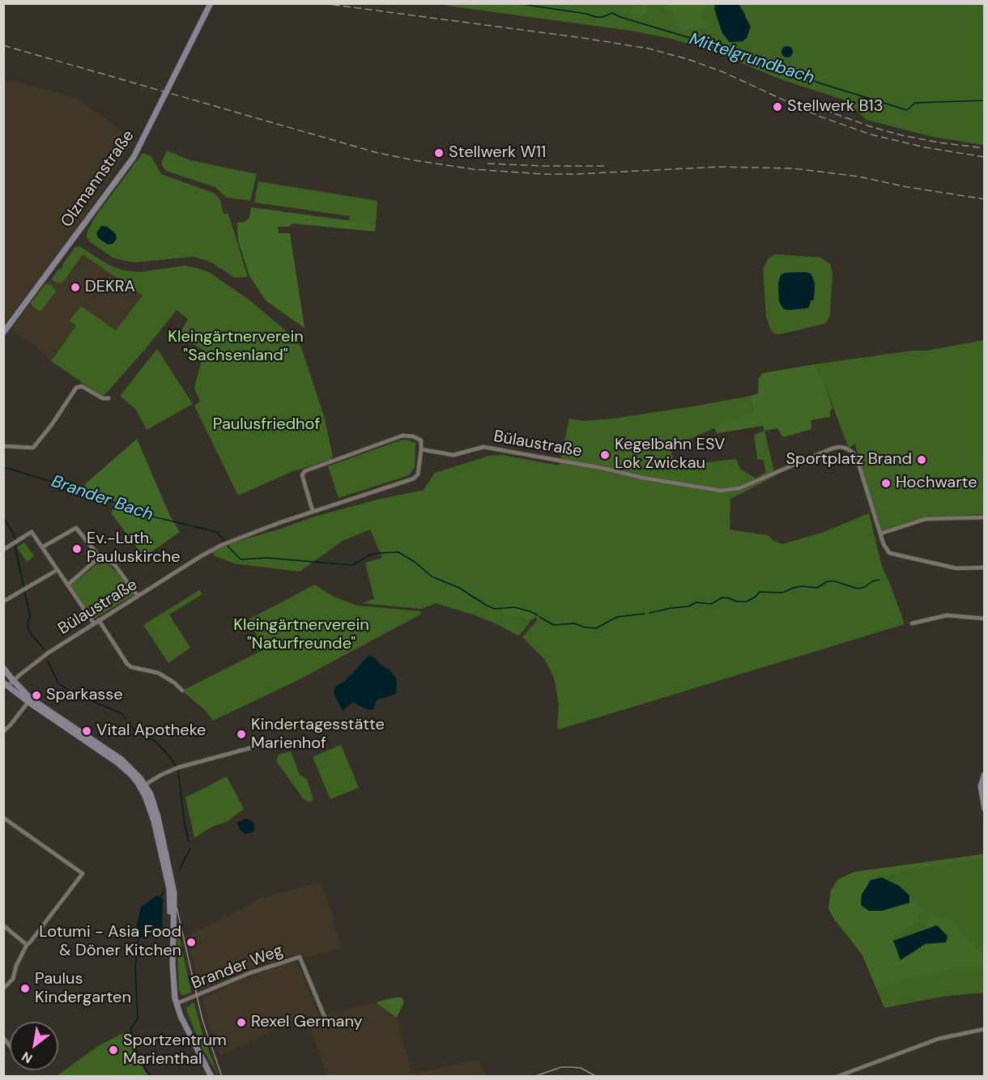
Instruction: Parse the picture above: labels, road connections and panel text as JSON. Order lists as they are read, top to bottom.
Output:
{
  "streets": {
    "main road": ["Olzmannstraße"],
    "street": ["Bülaustraße", "Brander Weg"]
  },
  "water": ["Mittelgrundbach", "Brander Bach"],
  "parks": ["Kleingärtnerverein \"Sachsenland\"", "Paulusfriedhof", "Kleingärtnerverein \"Naturfreunde\""],
  "places": [
    "Stellwerk B13",
    "Stellwerk W11",
    "DEKRA",
    "Kegelbahn ESV Lok Zwickau",
    "Sportplatz Brand",
    "Hochwarte",
    "Ev.-Luth. Pauluskirche",
    "Sparkasse",
    "Vital Apotheke",
    "Kindertagesstätte Marienhof",
    "Lotumi - Asia Food & Döner Kitchen",
    "Paulus Kindergarten",
    "Rexel Germany",
    "Sportzentrum Marienthal"
  ],
  "north": "bottom left"
}
